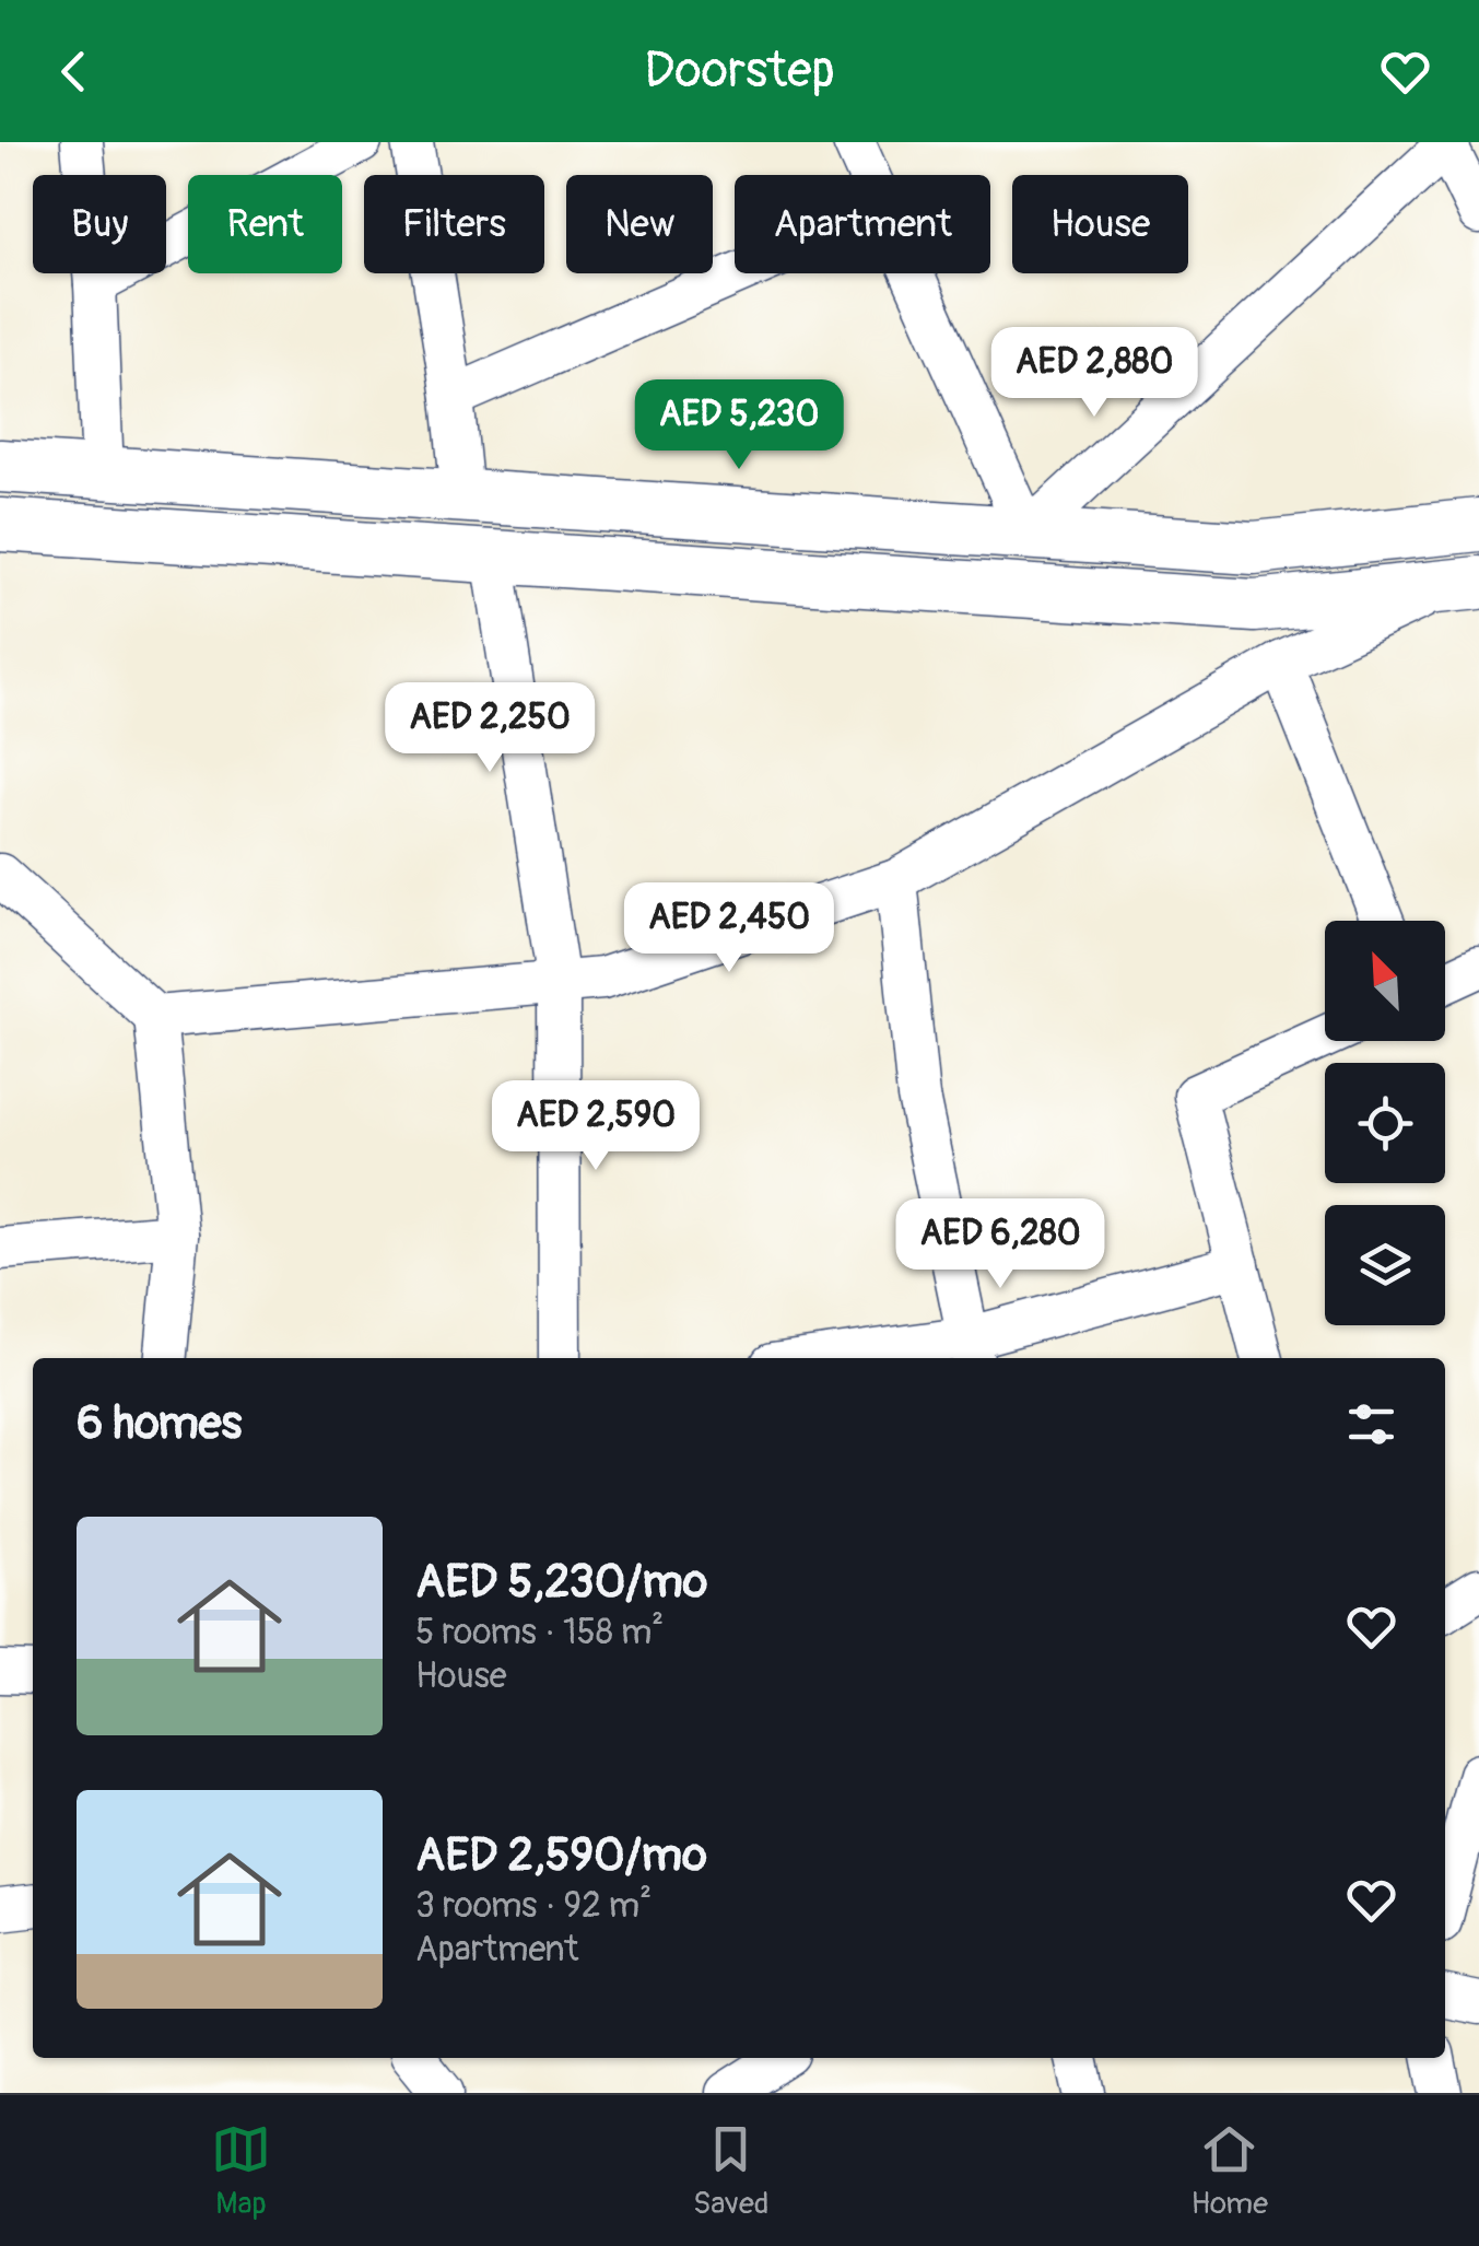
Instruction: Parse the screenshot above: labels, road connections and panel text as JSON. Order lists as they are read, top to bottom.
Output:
{
  "north": "top left",
  "page": {
    "header": "Doorstep",
    "chip": [
      "Buy",
      "Rent",
      "Filters",
      "New",
      "Apartment",
      "House"
    ],
    "price": [
      "AED 2,880",
      "AED 5,230",
      "AED 2,250",
      "AED 2,450",
      "AED 2,590",
      "AED 6,280"
    ],
    "heading": "6 homes",
    "list": [
      {
        "name": "AED 5,230/mo",
        "note": "5 rooms · 158 m² · House"
      },
      {
        "name": "AED 2,590/mo",
        "note": "3 rooms · 92 m² · Apartment"
      }
    ],
    "tabs": ["Map", "Saved", "Home"]
  }
}
